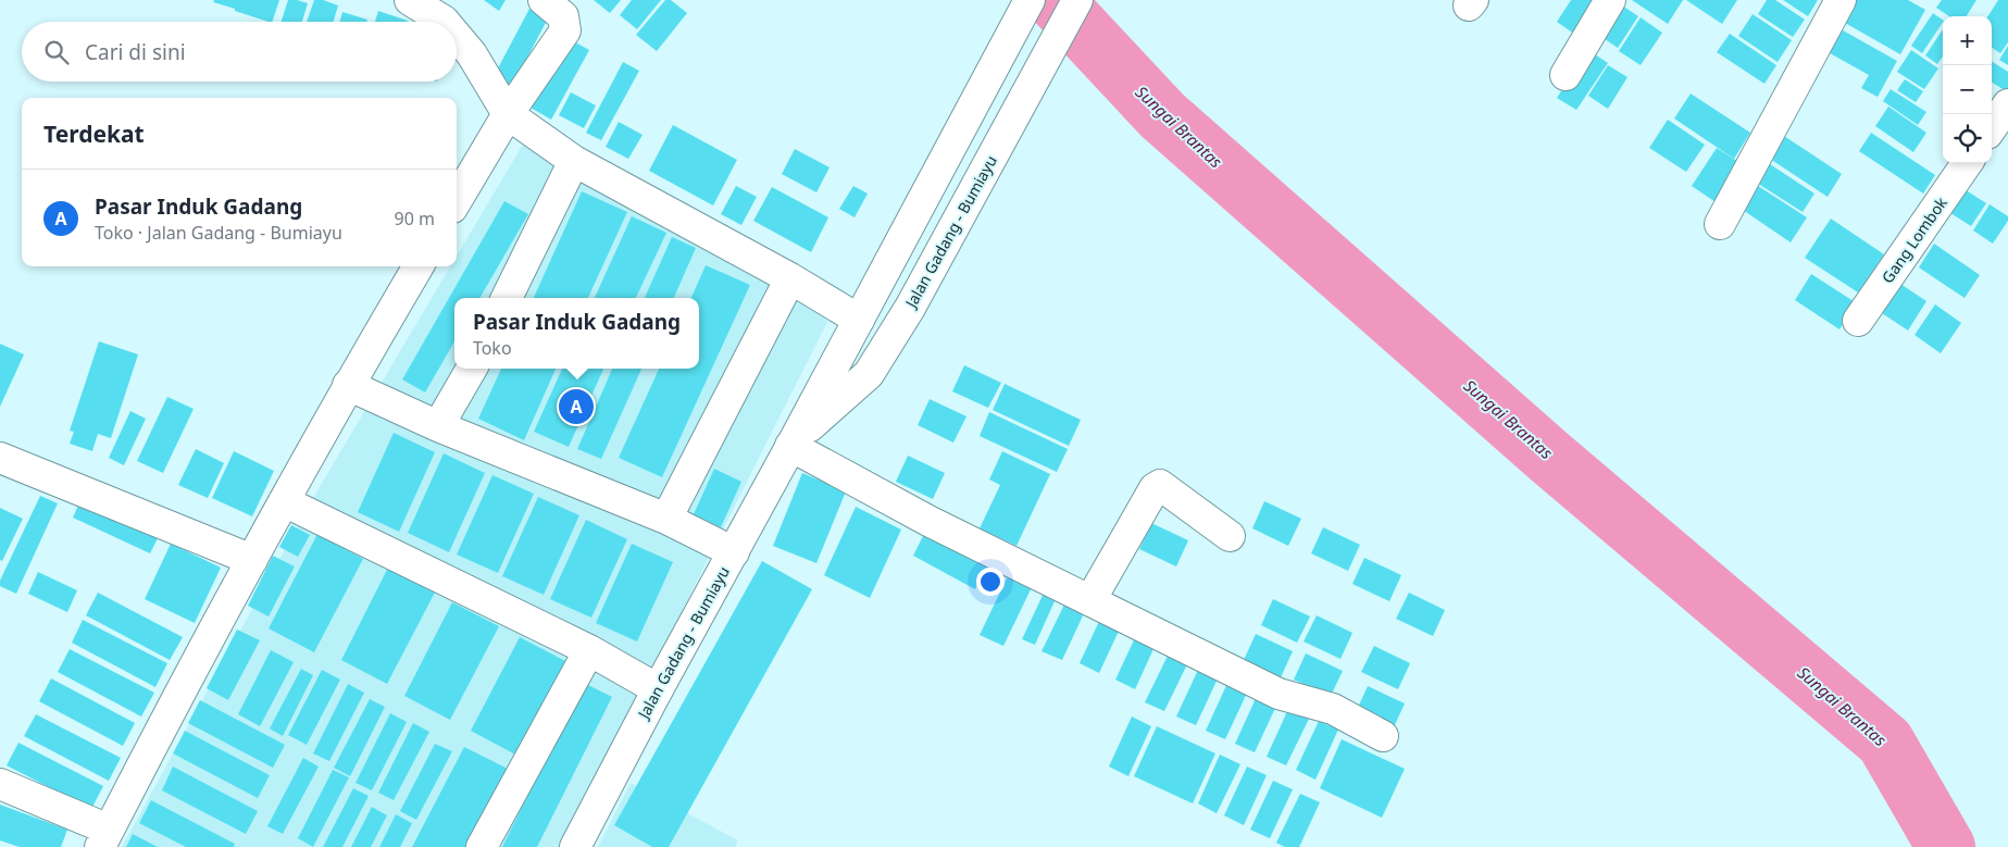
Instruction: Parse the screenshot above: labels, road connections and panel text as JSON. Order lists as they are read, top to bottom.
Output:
{
  "streets": {
    "street": ["Jalan Gadang - Bumiayu", "Gang Lombok"]
  },
  "water": ["Sungai Brantas"],
  "page": {
    "map_buttons": ["+", "−"],
    "search": "Cari di sini",
    "heading": "Terdekat",
    "list": [
      {
        "mark": "A",
        "name": "Pasar Induk Gadang",
        "note": "Toko · Jalan Gadang - Bumiayu",
        "value": "90 m"
      }
    ],
    "popup": ["Pasar Induk Gadang", "Toko"],
    "pins": "A"
  }
}
